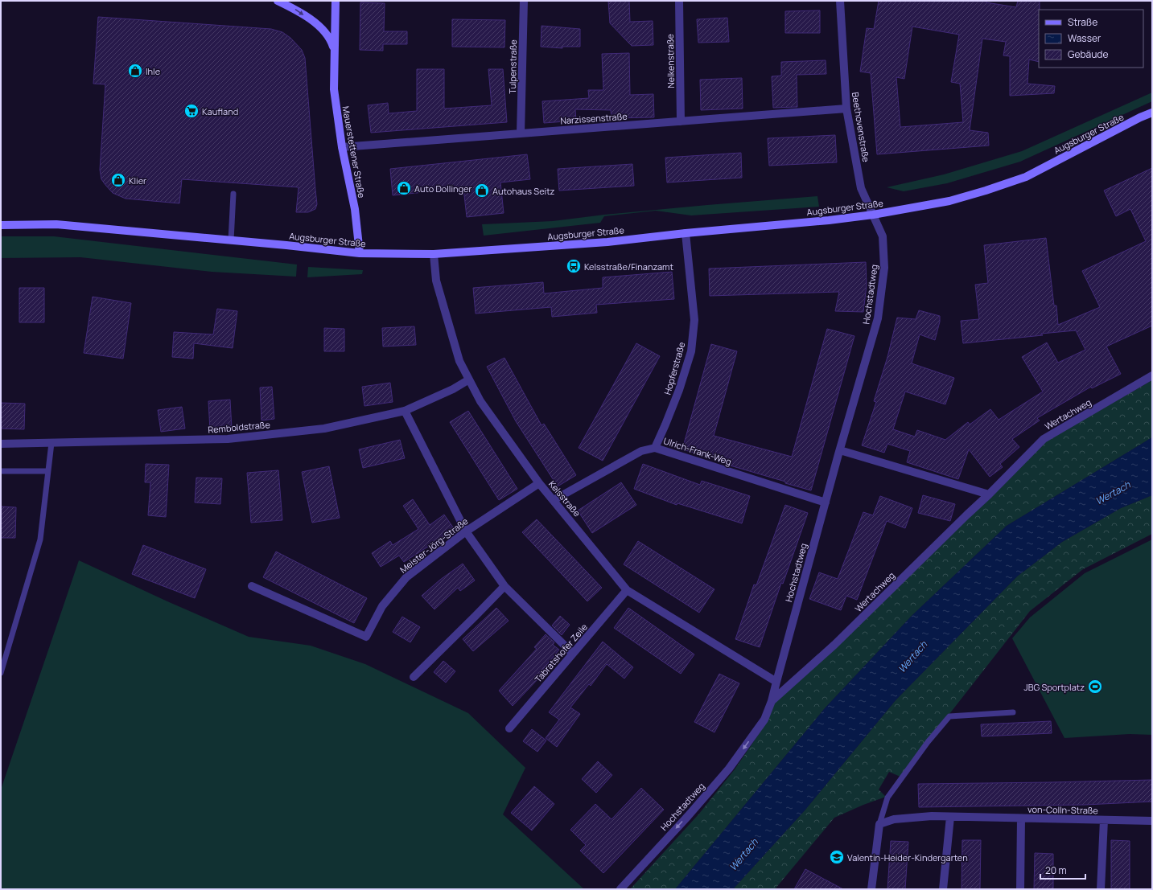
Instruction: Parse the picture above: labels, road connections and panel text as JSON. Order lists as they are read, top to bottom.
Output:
{
  "streets": {
    "main road": ["Augsburger Straße", "Mauerstettener Straße"],
    "street": [
      "Nelkenstraße",
      "Tulpenstraße",
      "Narzissenstraße",
      "Beethovenstraße",
      "Hochstadtweg",
      "Hopferstraße",
      "Wertachweg",
      "Remboldstraße",
      "Ulrich-Frank-Weg",
      "Kelsstraße",
      "Meister-Jörg-Straße",
      "Tabratshofer Zeile",
      "von-Colln-Straße"
    ]
  },
  "crossings": [
    ["Nelkenstraße", "Narzissenstraße"],
    ["Tulpenstraße", "Narzissenstraße"],
    ["Narzissenstraße", "Beethovenstraße"],
    ["Narzissenstraße", "Mauerstettener Straße"],
    ["Beethovenstraße", "Augsburger Straße"],
    ["Beethovenstraße", "Hochstadtweg"],
    ["Augsburger Straße", "Mauerstettener Straße"],
    ["Augsburger Straße", "Hochstadtweg"],
    ["Augsburger Straße", "Hopferstraße"],
    ["Augsburger Straße", "Kelsstraße"],
    ["Hochstadtweg", "Wertachweg"],
    ["Hochstadtweg", "Ulrich-Frank-Weg"],
    ["Hochstadtweg", "Kelsstraße"],
    ["Hopferstraße", "Ulrich-Frank-Weg"],
    ["Remboldstraße", "Kelsstraße"],
    ["Ulrich-Frank-Weg", "Kelsstraße"],
    ["Kelsstraße", "Meister-Jörg-Straße"],
    ["Kelsstraße", "Tabratshofer Zeile"]
  ],
  "water": ["Wertach"],
  "places": {
    "shop": [
      "Ihle",
      "Klier",
      "Auto Dollinger",
      "Autohaus Seitz"
    ],
    "supermarket": ["Kaufland"],
    "bus stop": ["Kelsstraße/Finanzamt"],
    "sports": ["JBG Sportplatz"],
    "school or university": ["Valentin-Heider-Kindergarten"]
  },
  "legend": ["Straße", "Wasser", "Gebäude"],
  "scale_bar": "20 m"
}
